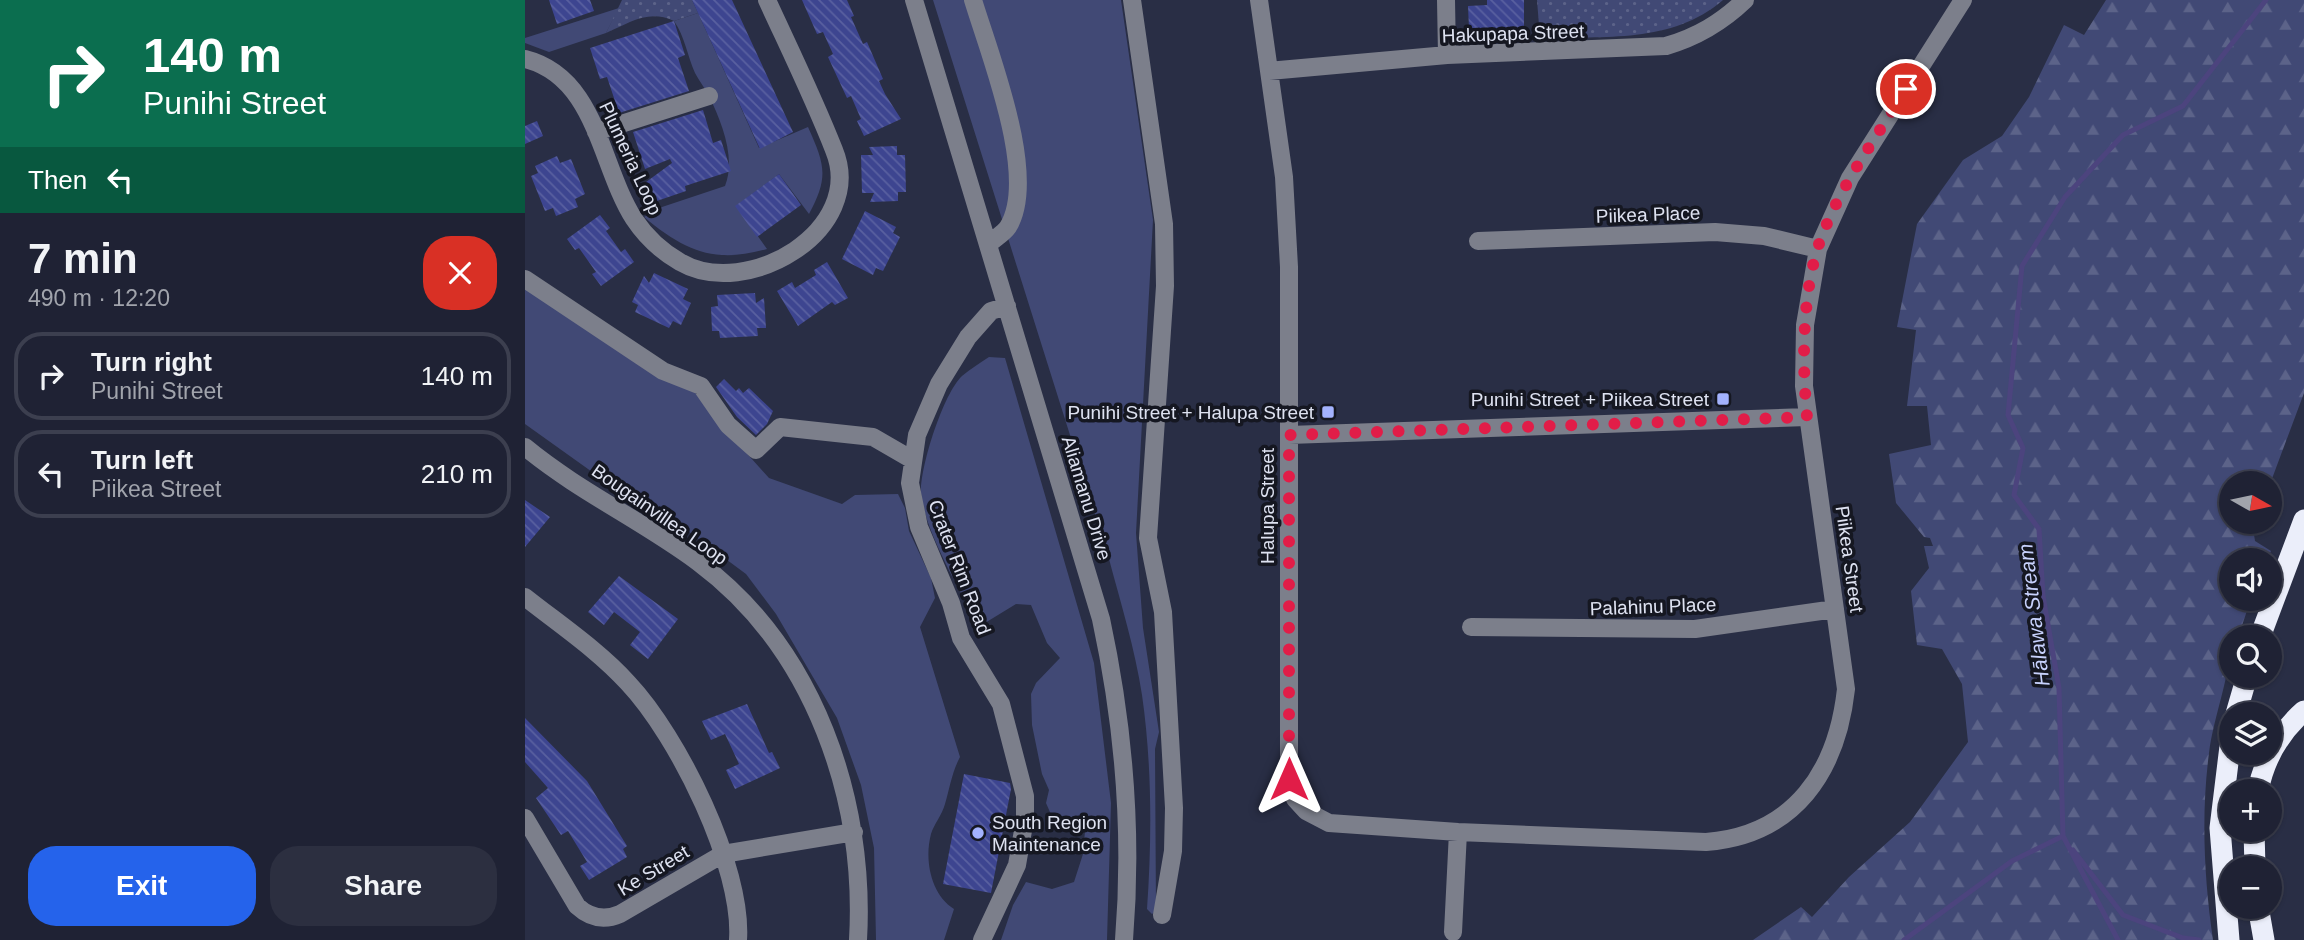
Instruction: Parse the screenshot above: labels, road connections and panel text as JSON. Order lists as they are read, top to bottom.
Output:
{
  "streets": {
    "street": [
      "Hakupapa Street",
      "Plumeria Loop",
      "Piikea Place",
      "Aliamanu Drive",
      "Halupa Street",
      "Bougainvillea Loop",
      "Piikea Street",
      "Crater Rim Road",
      "Palahinu Place",
      "Ke Street"
    ]
  },
  "crossings": [
    ["Hakupapa Street", "Halupa Street"],
    ["Piikea Place", "Piikea Street"],
    ["Aliamanu Drive", "Crater Rim Road"],
    ["Halupa Street", "Piikea Street"],
    ["Bougainvillea Loop", "Ke Street"],
    ["Piikea Street", "Palahinu Place"]
  ],
  "water": ["Hālawa Stream"],
  "places": {
    "transit": ["Punihi Street + Piikea Street", "Punihi Street + Halupa Street"],
    "other": ["South Region Maintenance"]
  },
  "north": "right",
  "page": {
    "turn": ["140 m", "Punihi Street"],
    "then": "Then",
    "heading": ["7 min", "490 m · 12:20"],
    "list": [
      {
        "name": "Turn right",
        "note": "Punihi Street",
        "value": "140 m"
      },
      {
        "name": "Turn left",
        "note": "Piikea Street",
        "value": "210 m"
      }
    ],
    "map_buttons": ["+", "−"],
    "buttons": ["Exit", "Share"]
  }
}
